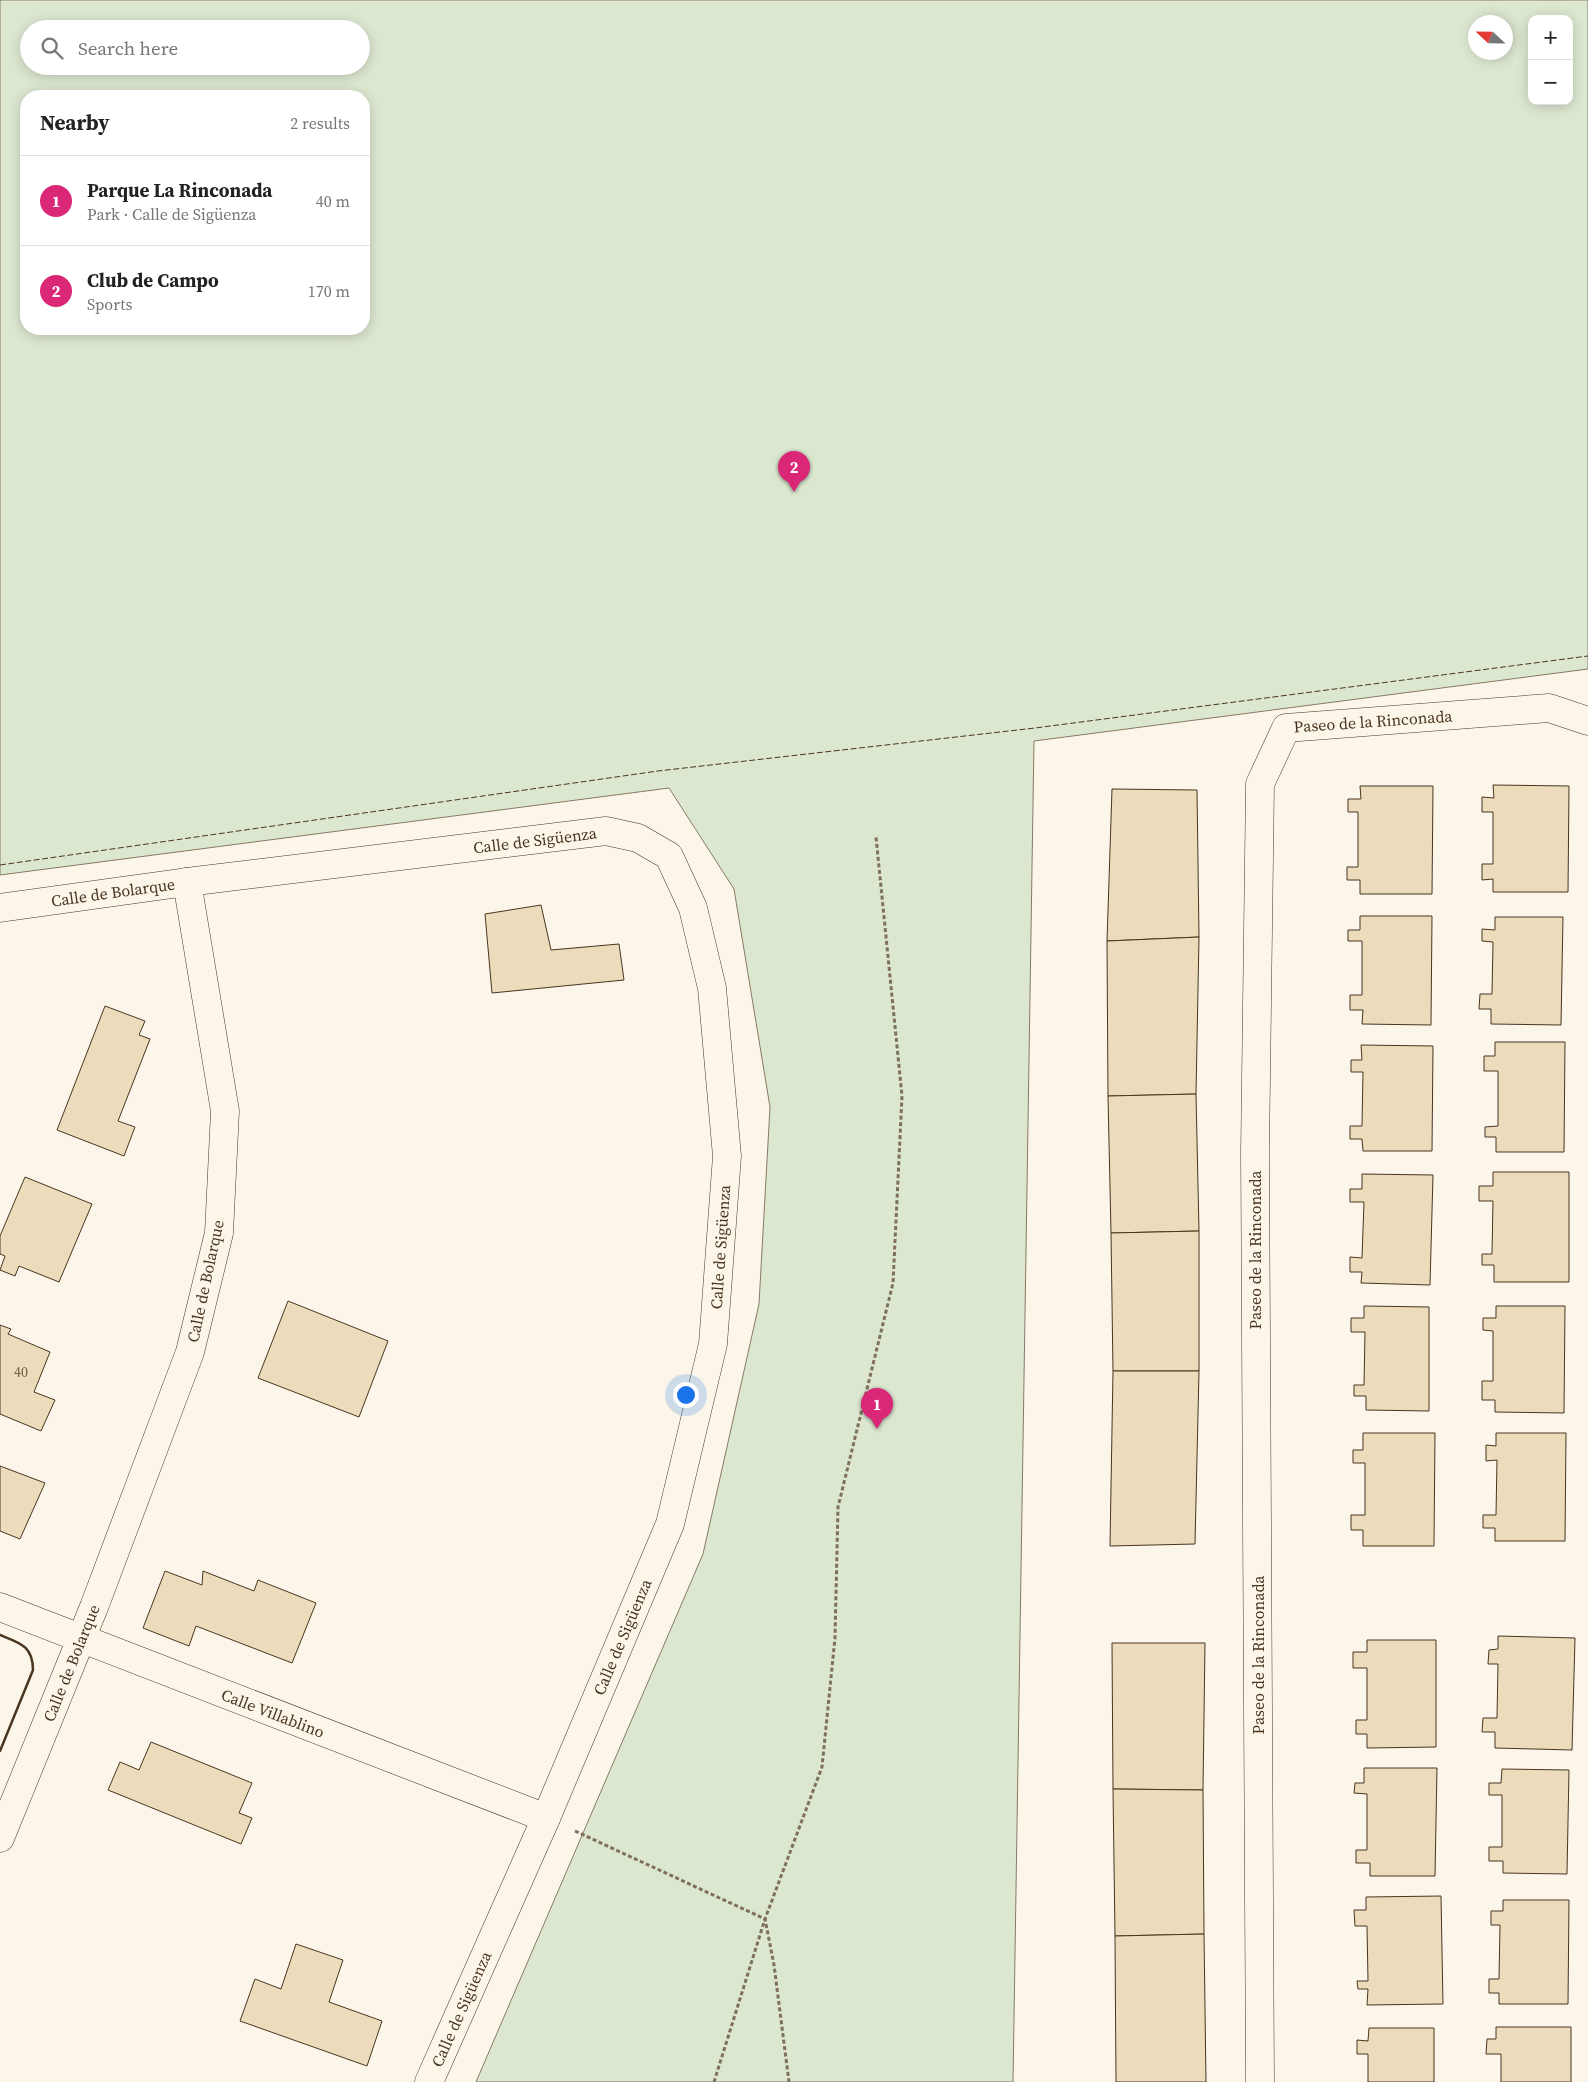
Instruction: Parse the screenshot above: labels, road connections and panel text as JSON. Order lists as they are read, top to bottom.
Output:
{
  "streets": {
    "street": [
      "Paseo de la Rinconada",
      "Calle de Sigüenza",
      "Calle de Bolarque",
      "Calle Villablino"
    ]
  },
  "crossings": [
    ["Calle de Sigüenza", "Calle de Bolarque"],
    ["Calle de Sigüenza", "Calle Villablino"],
    ["Calle de Bolarque", "Calle Villablino"]
  ],
  "house_numbers": ["40"],
  "north": "left",
  "page": {
    "map_buttons": ["+", "−"],
    "search": "Search here",
    "heading": ["Nearby", "2 results"],
    "list": [
      {
        "mark": "1",
        "name": "Parque La Rinconada",
        "note": "Park · Calle de Sigüenza",
        "value": "40 m"
      },
      {
        "mark": "2",
        "name": "Club de Campo",
        "note": "Sports",
        "value": "170 m"
      }
    ],
    "pins": ["2", "1"]
  }
}
